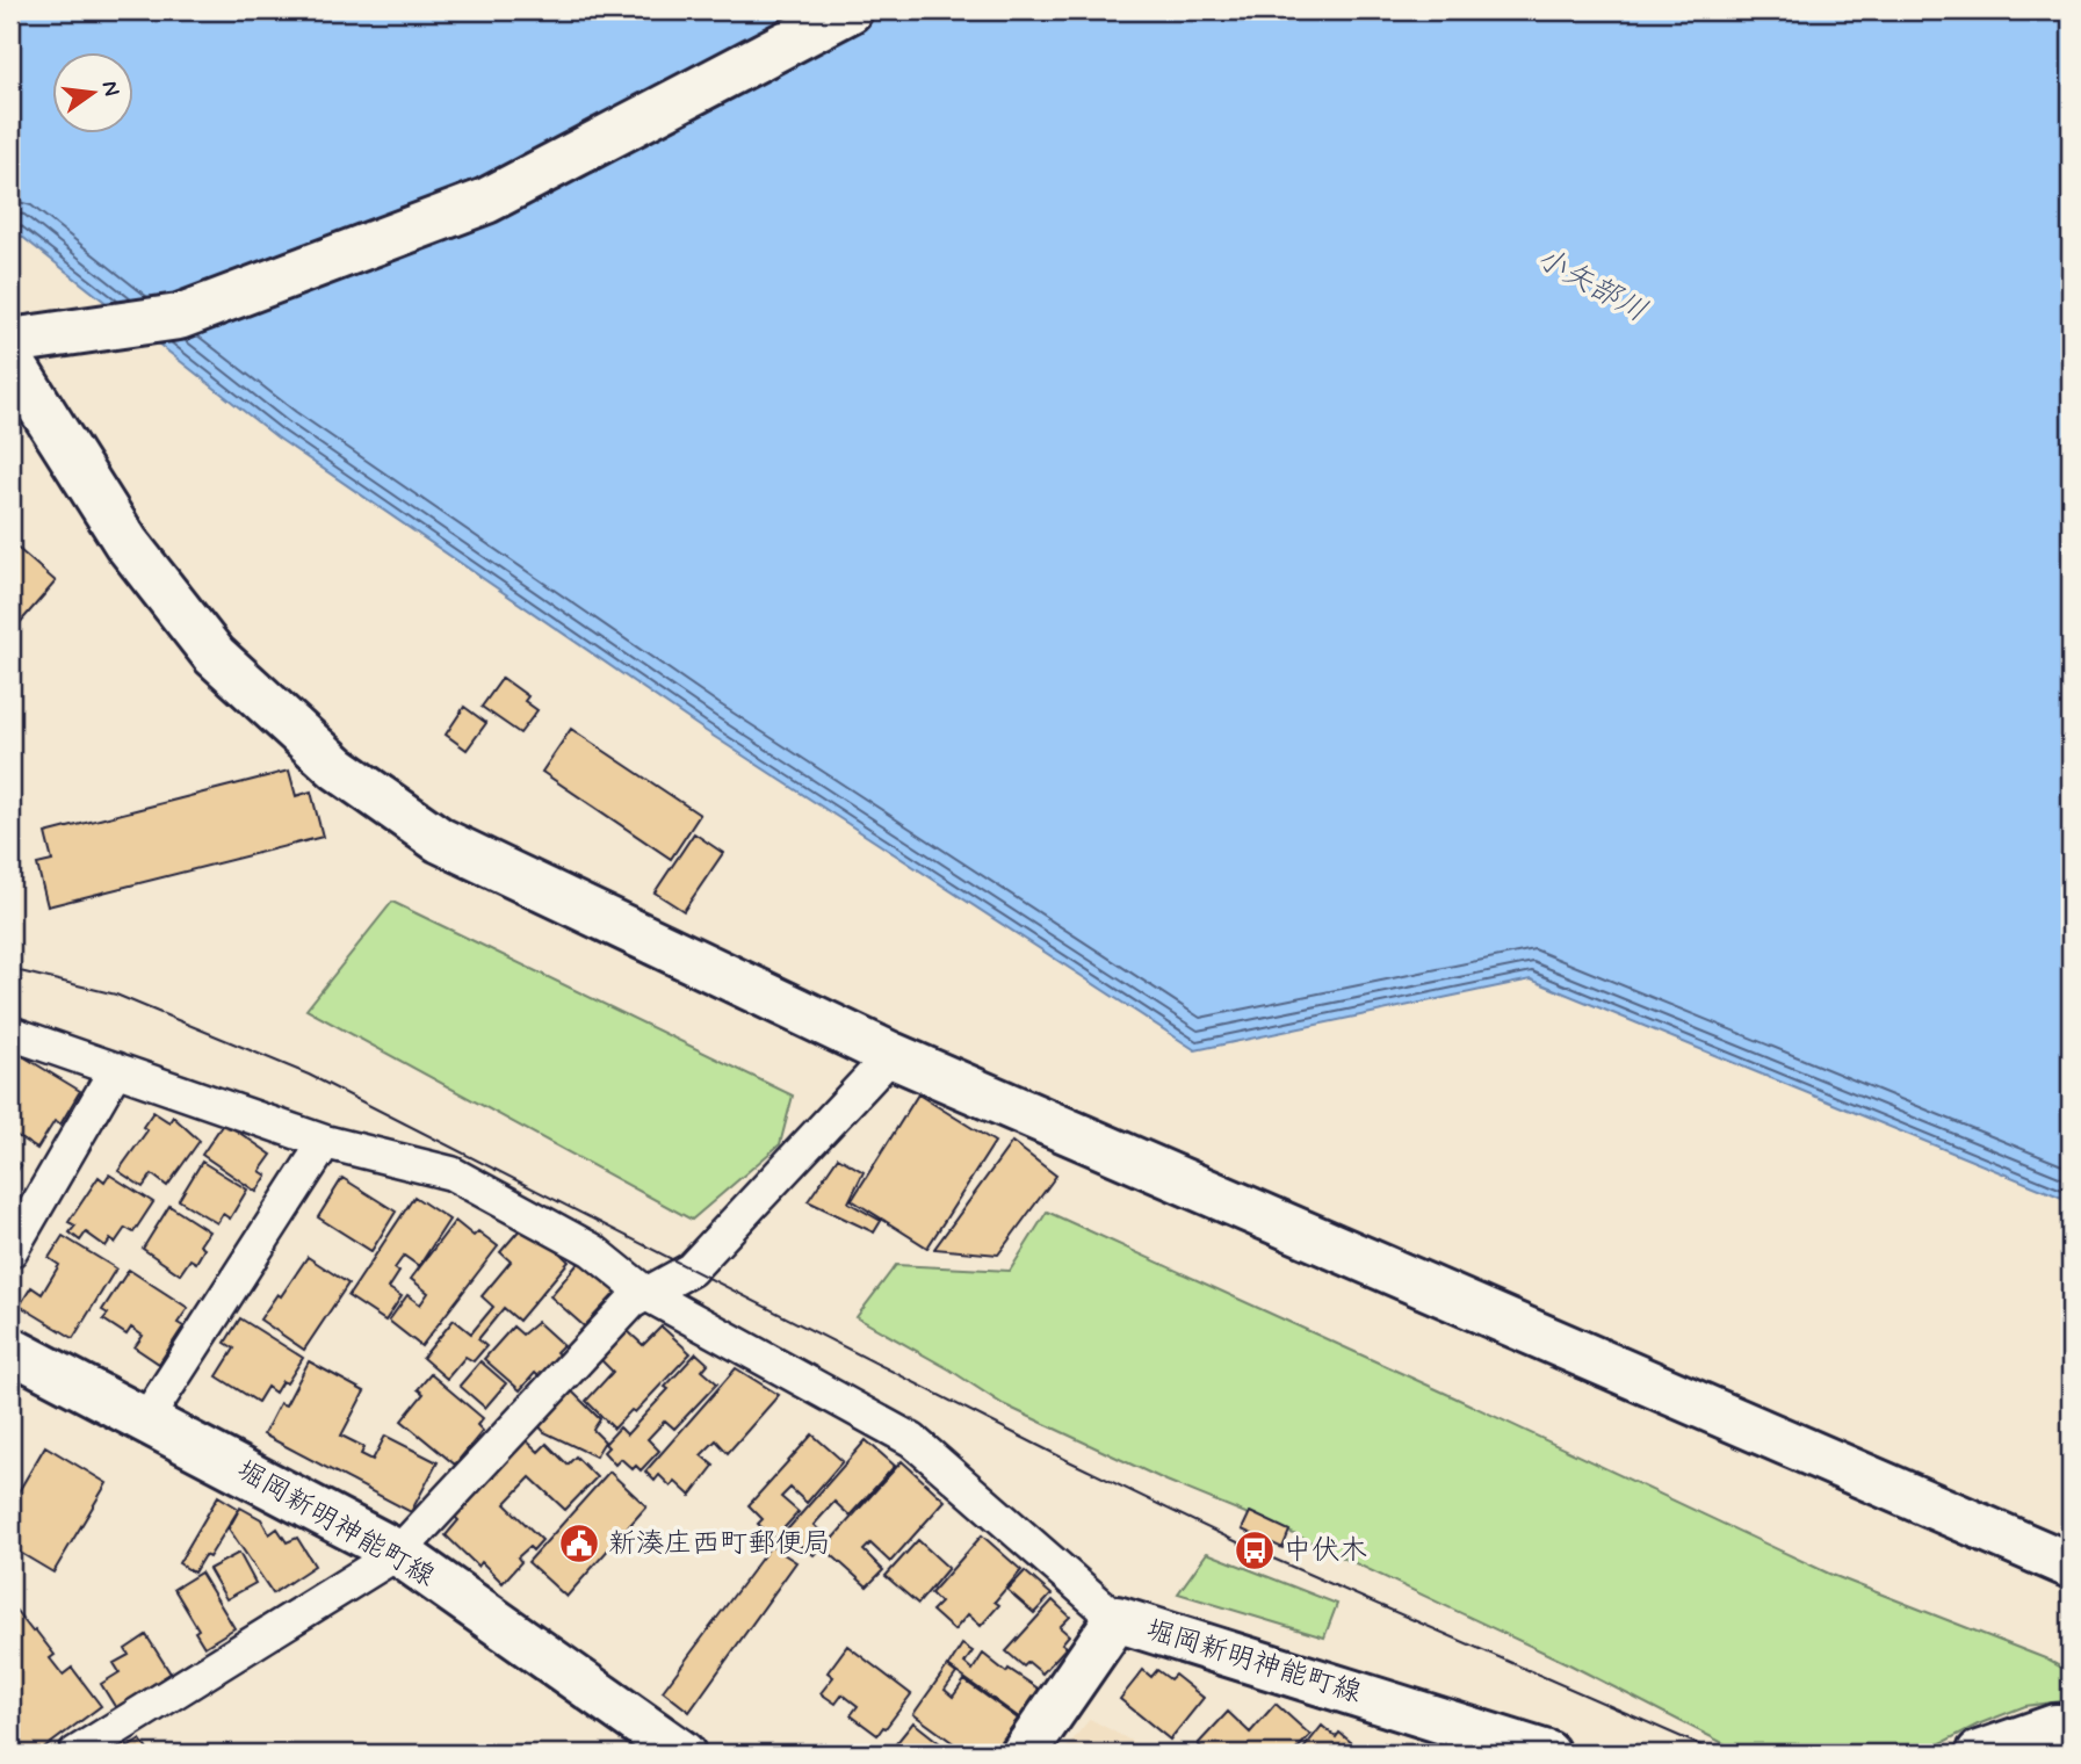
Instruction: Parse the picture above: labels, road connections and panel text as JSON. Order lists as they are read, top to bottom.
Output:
{
  "streets": {
    "street": ["堀岡新明神能町線"]
  },
  "water": ["小矢部川"],
  "places": {
    "public building": ["新湊庄西町郵便局"],
    "bus stop": ["中伏木"]
  },
  "north": "right"
}
